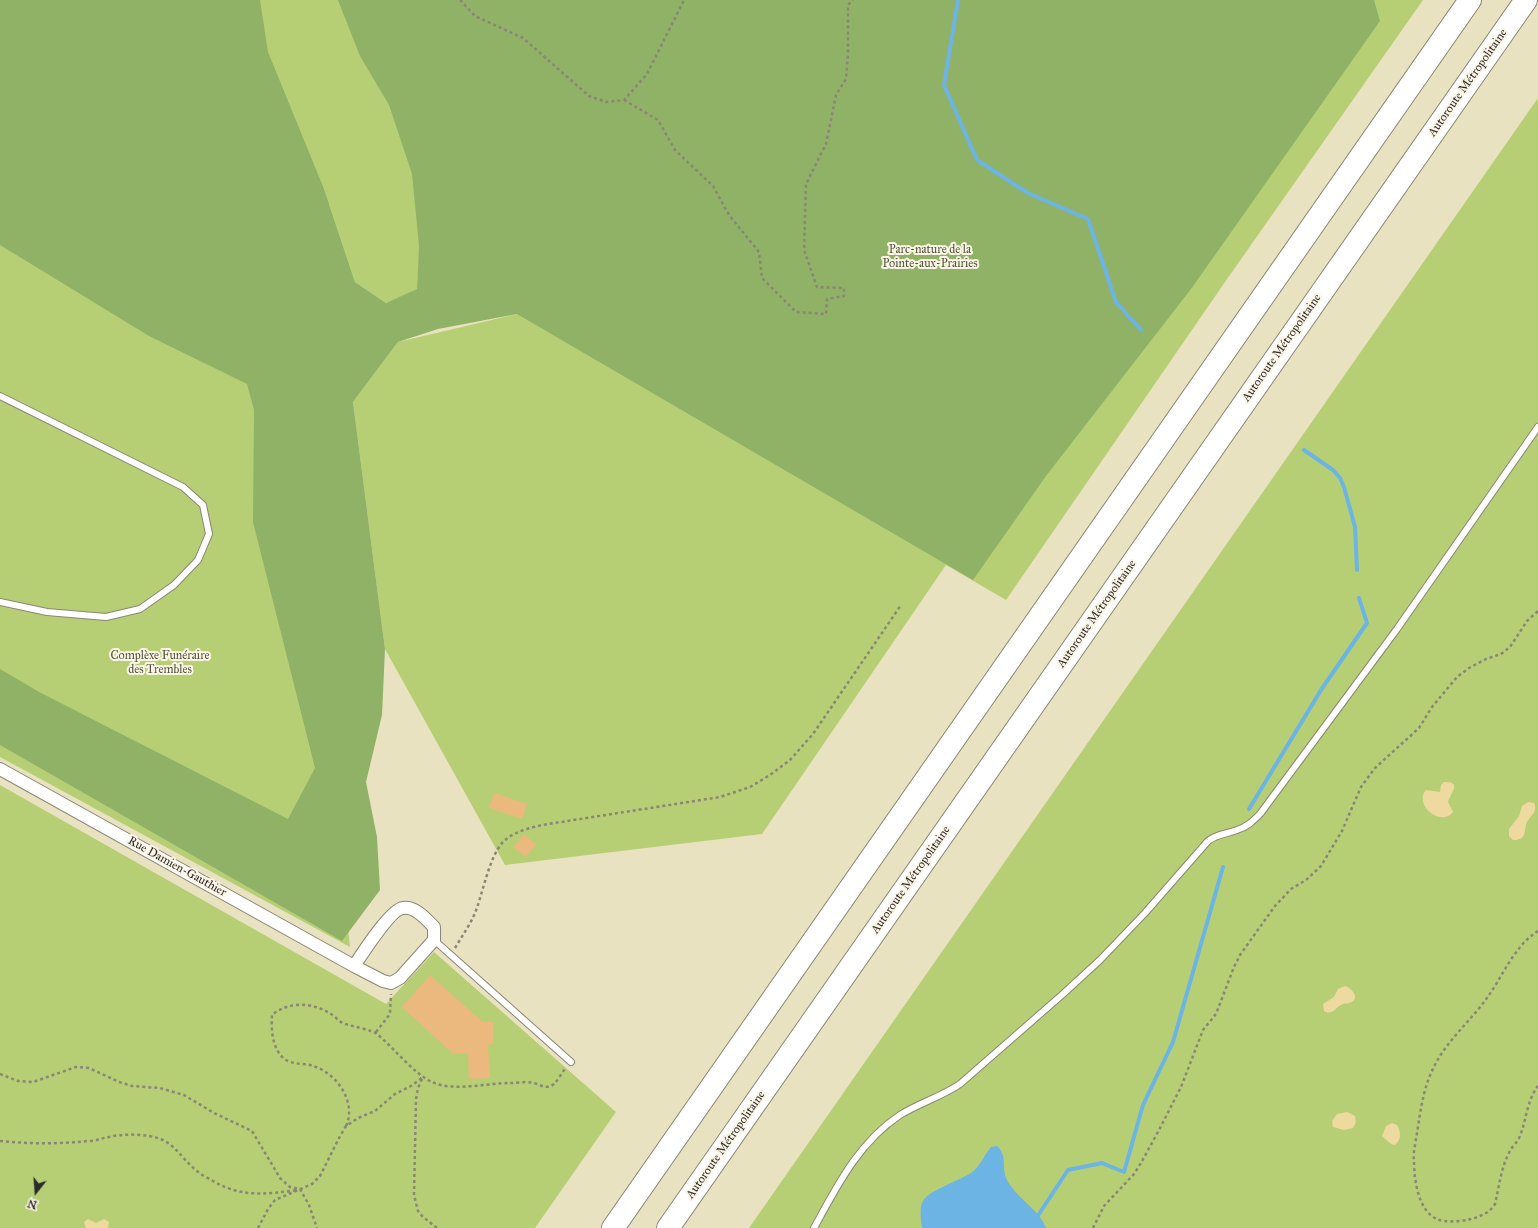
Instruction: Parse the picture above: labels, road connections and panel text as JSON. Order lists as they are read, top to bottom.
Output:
{
  "streets": {
    "highway": ["Autoroute Métropolitaine"],
    "street": ["Rue Damien-Gauthier"]
  },
  "parks": ["Parc-nature de la Pointe-aux-Prairies", "Complèxe Funéraire des Trembles"],
  "north": "bottom"
}
